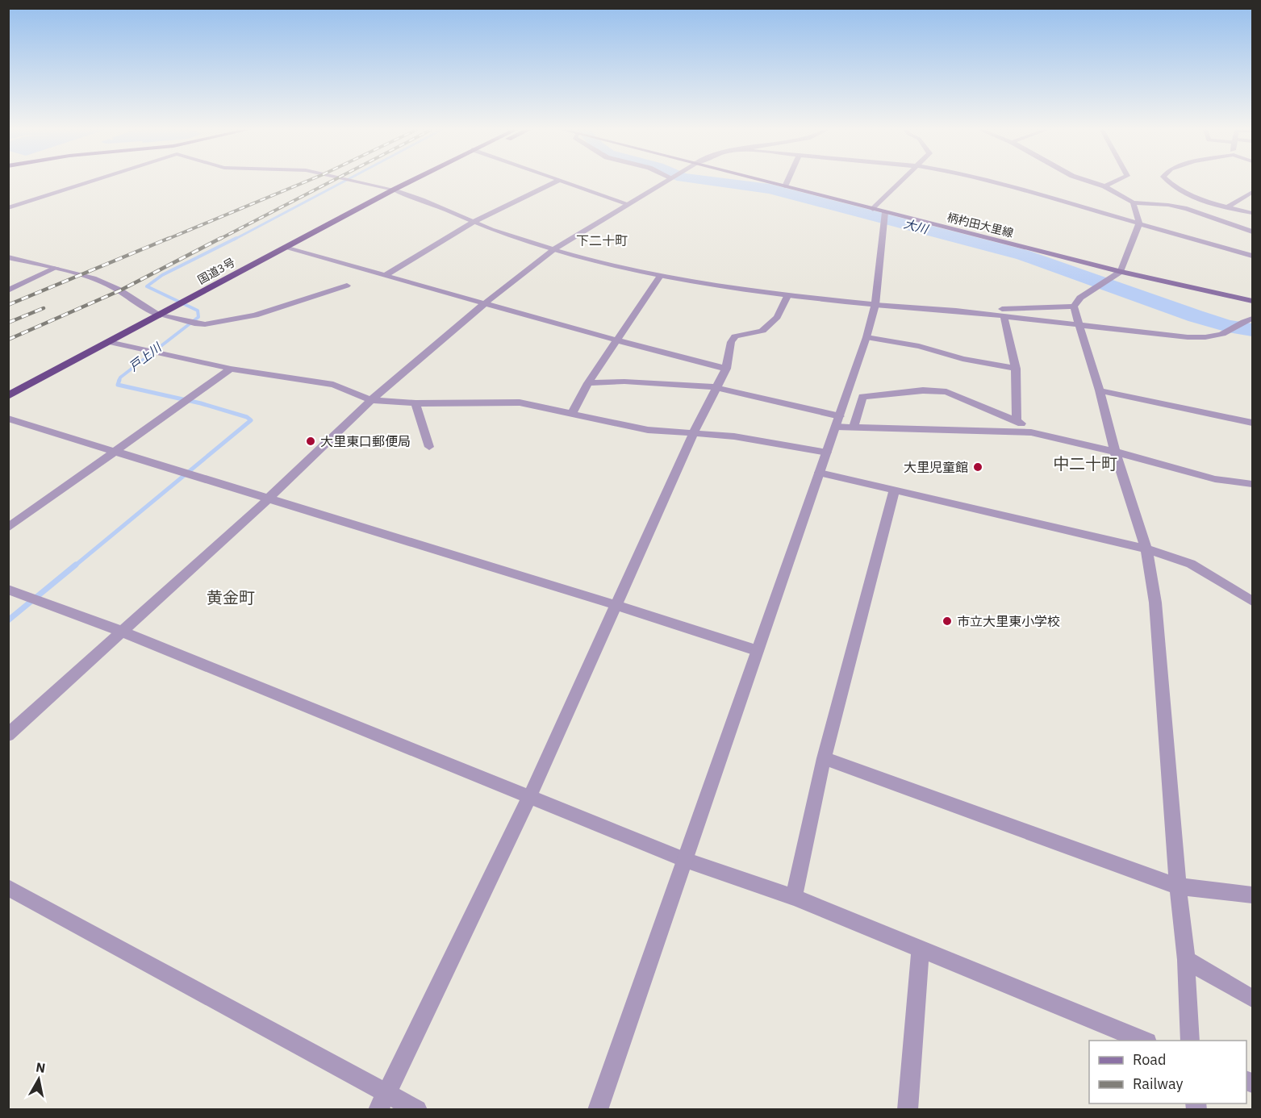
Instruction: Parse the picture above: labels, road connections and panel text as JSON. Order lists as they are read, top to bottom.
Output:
{
  "streets": {
    "highway": ["国道3号"],
    "main road": ["柄杓田大里線"]
  },
  "districts": ["下二十町", "中二十町", "黄金町"],
  "water": ["大川", "戸上川"],
  "places": ["大里東口郵便局", "大里児童館", "市立大里東小学校"],
  "legend": ["Road", "Railway"],
  "north": "top"
}
